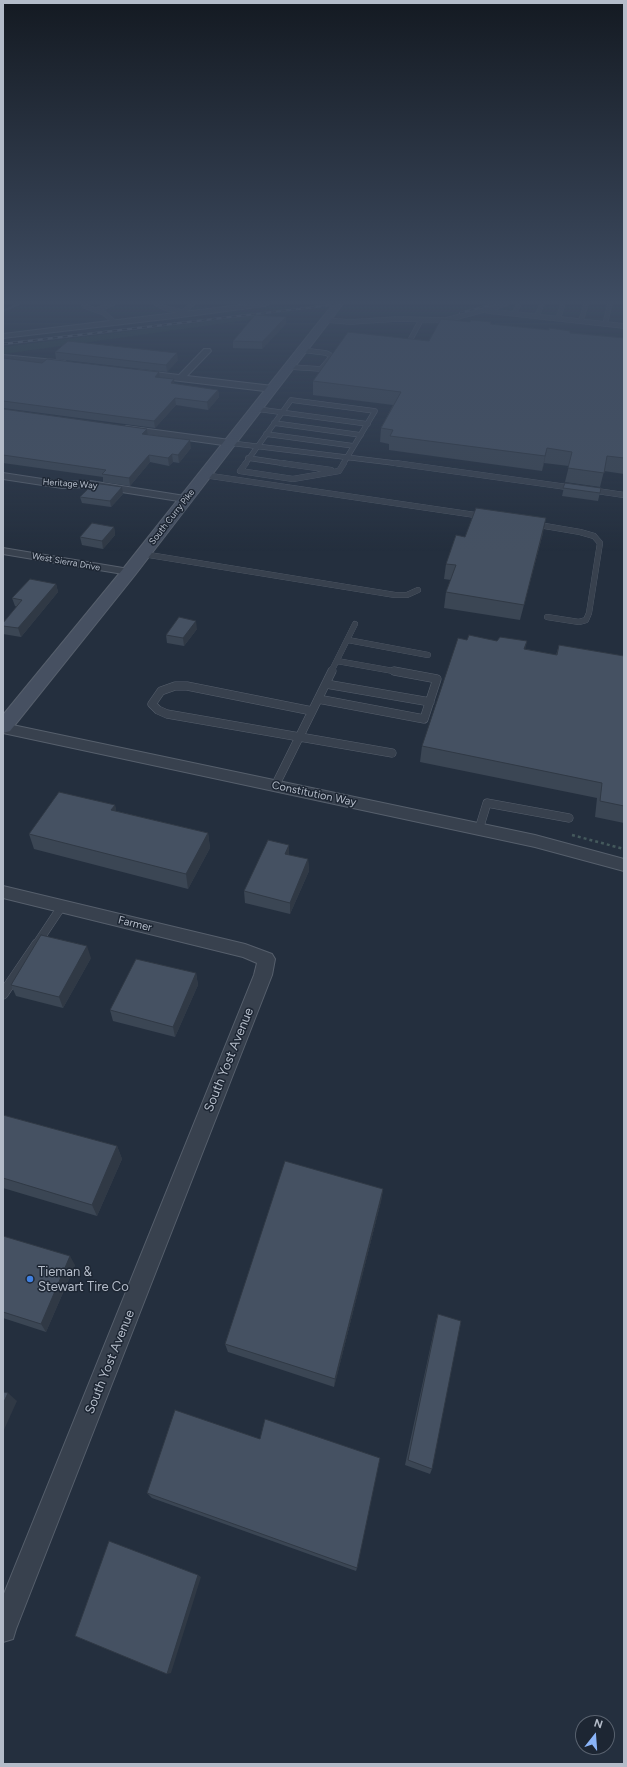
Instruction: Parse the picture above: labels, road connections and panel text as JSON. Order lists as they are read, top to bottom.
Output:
{
  "streets": {
    "main road": ["South Curry Pike"],
    "street": [
      "Heritage Way",
      "West Sierra Drive",
      "Constitution Way",
      "Farmer",
      "South Yost Avenue"
    ]
  },
  "crossings": [
    ["Heritage Way", "South Curry Pike"],
    ["South Curry Pike", "West Sierra Drive"],
    ["South Curry Pike", "Constitution Way"],
    ["Farmer", "South Yost Avenue"]
  ],
  "places": ["Tieman & Stewart Tire Co"],
  "north": "top"
}
